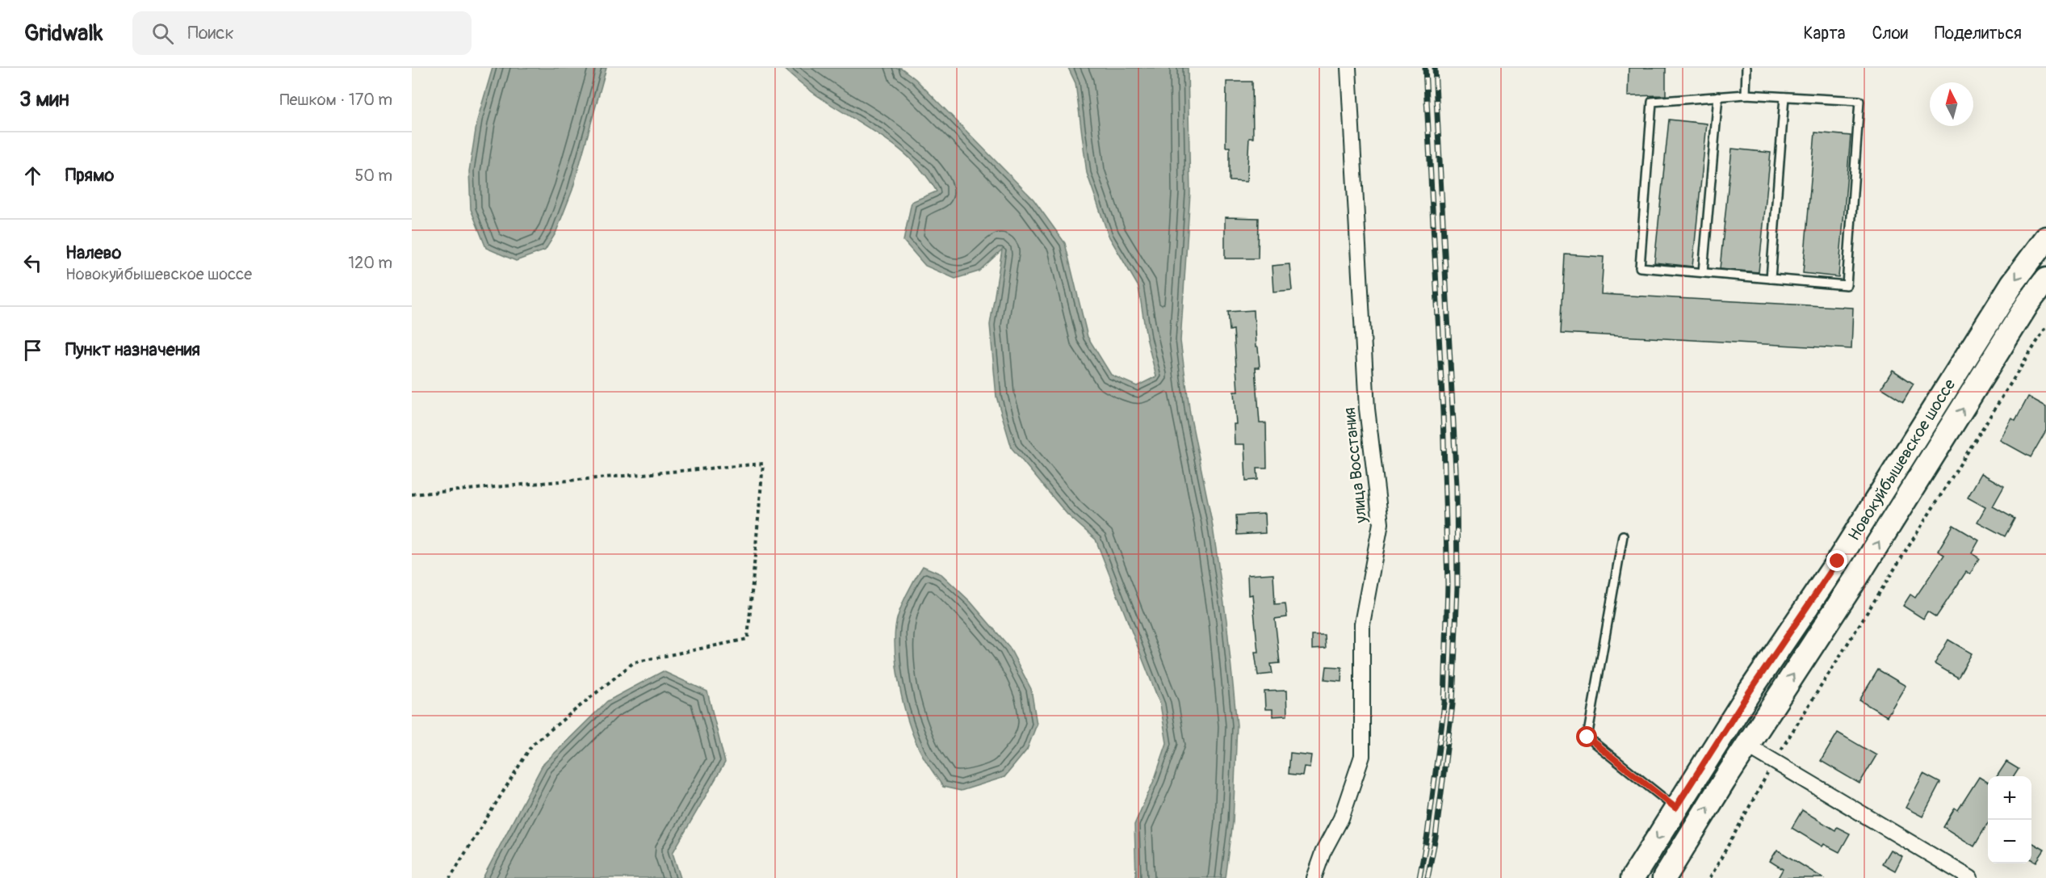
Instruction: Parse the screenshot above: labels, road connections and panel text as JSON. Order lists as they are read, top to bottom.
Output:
{
  "streets": {
    "main road": ["Новокуйбышевское шоссе"],
    "street": ["улица Восстания"]
  },
  "north": "top",
  "page": {
    "header": "Gridwalk",
    "search": "Поиск",
    "nav": ["Карта", "Слои", "Поделиться"],
    "heading": ["3 мин", "Пешком · 170 m"],
    "list": [
      ["Прямо", "50 m"],
      ["Налево", "Новокуйбышевское шоссе", "120 m"],
      "Пункт назначения"
    ],
    "map_buttons": ["+", "−"]
  }
}
